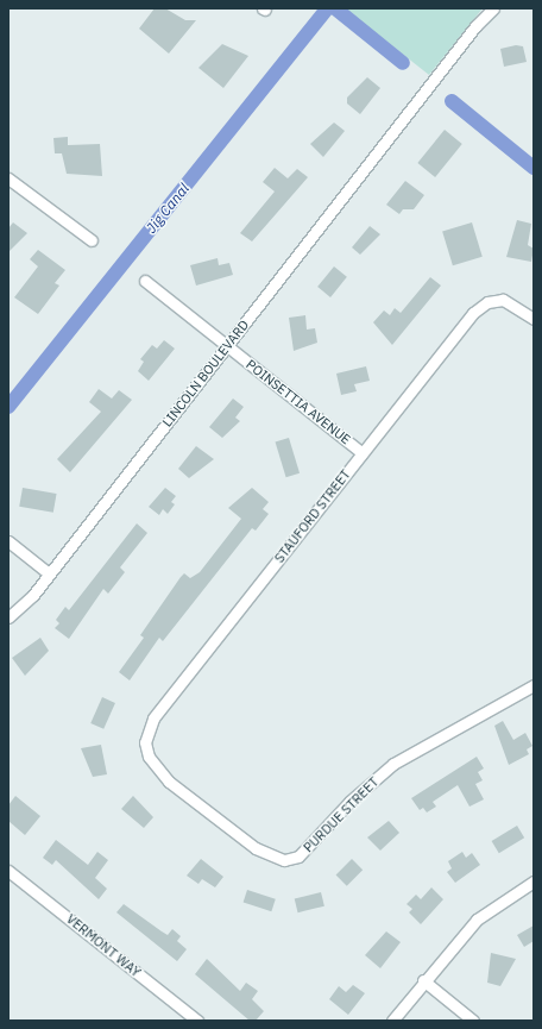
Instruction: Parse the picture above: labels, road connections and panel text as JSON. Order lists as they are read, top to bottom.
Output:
{
  "streets": {
    "street": [
      "LINCOLN BOULEVARD",
      "POINSETTIA AVENUE",
      "STAUFORD STREET",
      "PURDUE STREET",
      "VERMONT WAY"
    ]
  },
  "crossings": [
    ["LINCOLN BOULEVARD", "POINSETTIA AVENUE"],
    ["POINSETTIA AVENUE", "STAUFORD STREET"],
    ["STAUFORD STREET", "PURDUE STREET"]
  ],
  "water": ["Jig Canal"]
}
